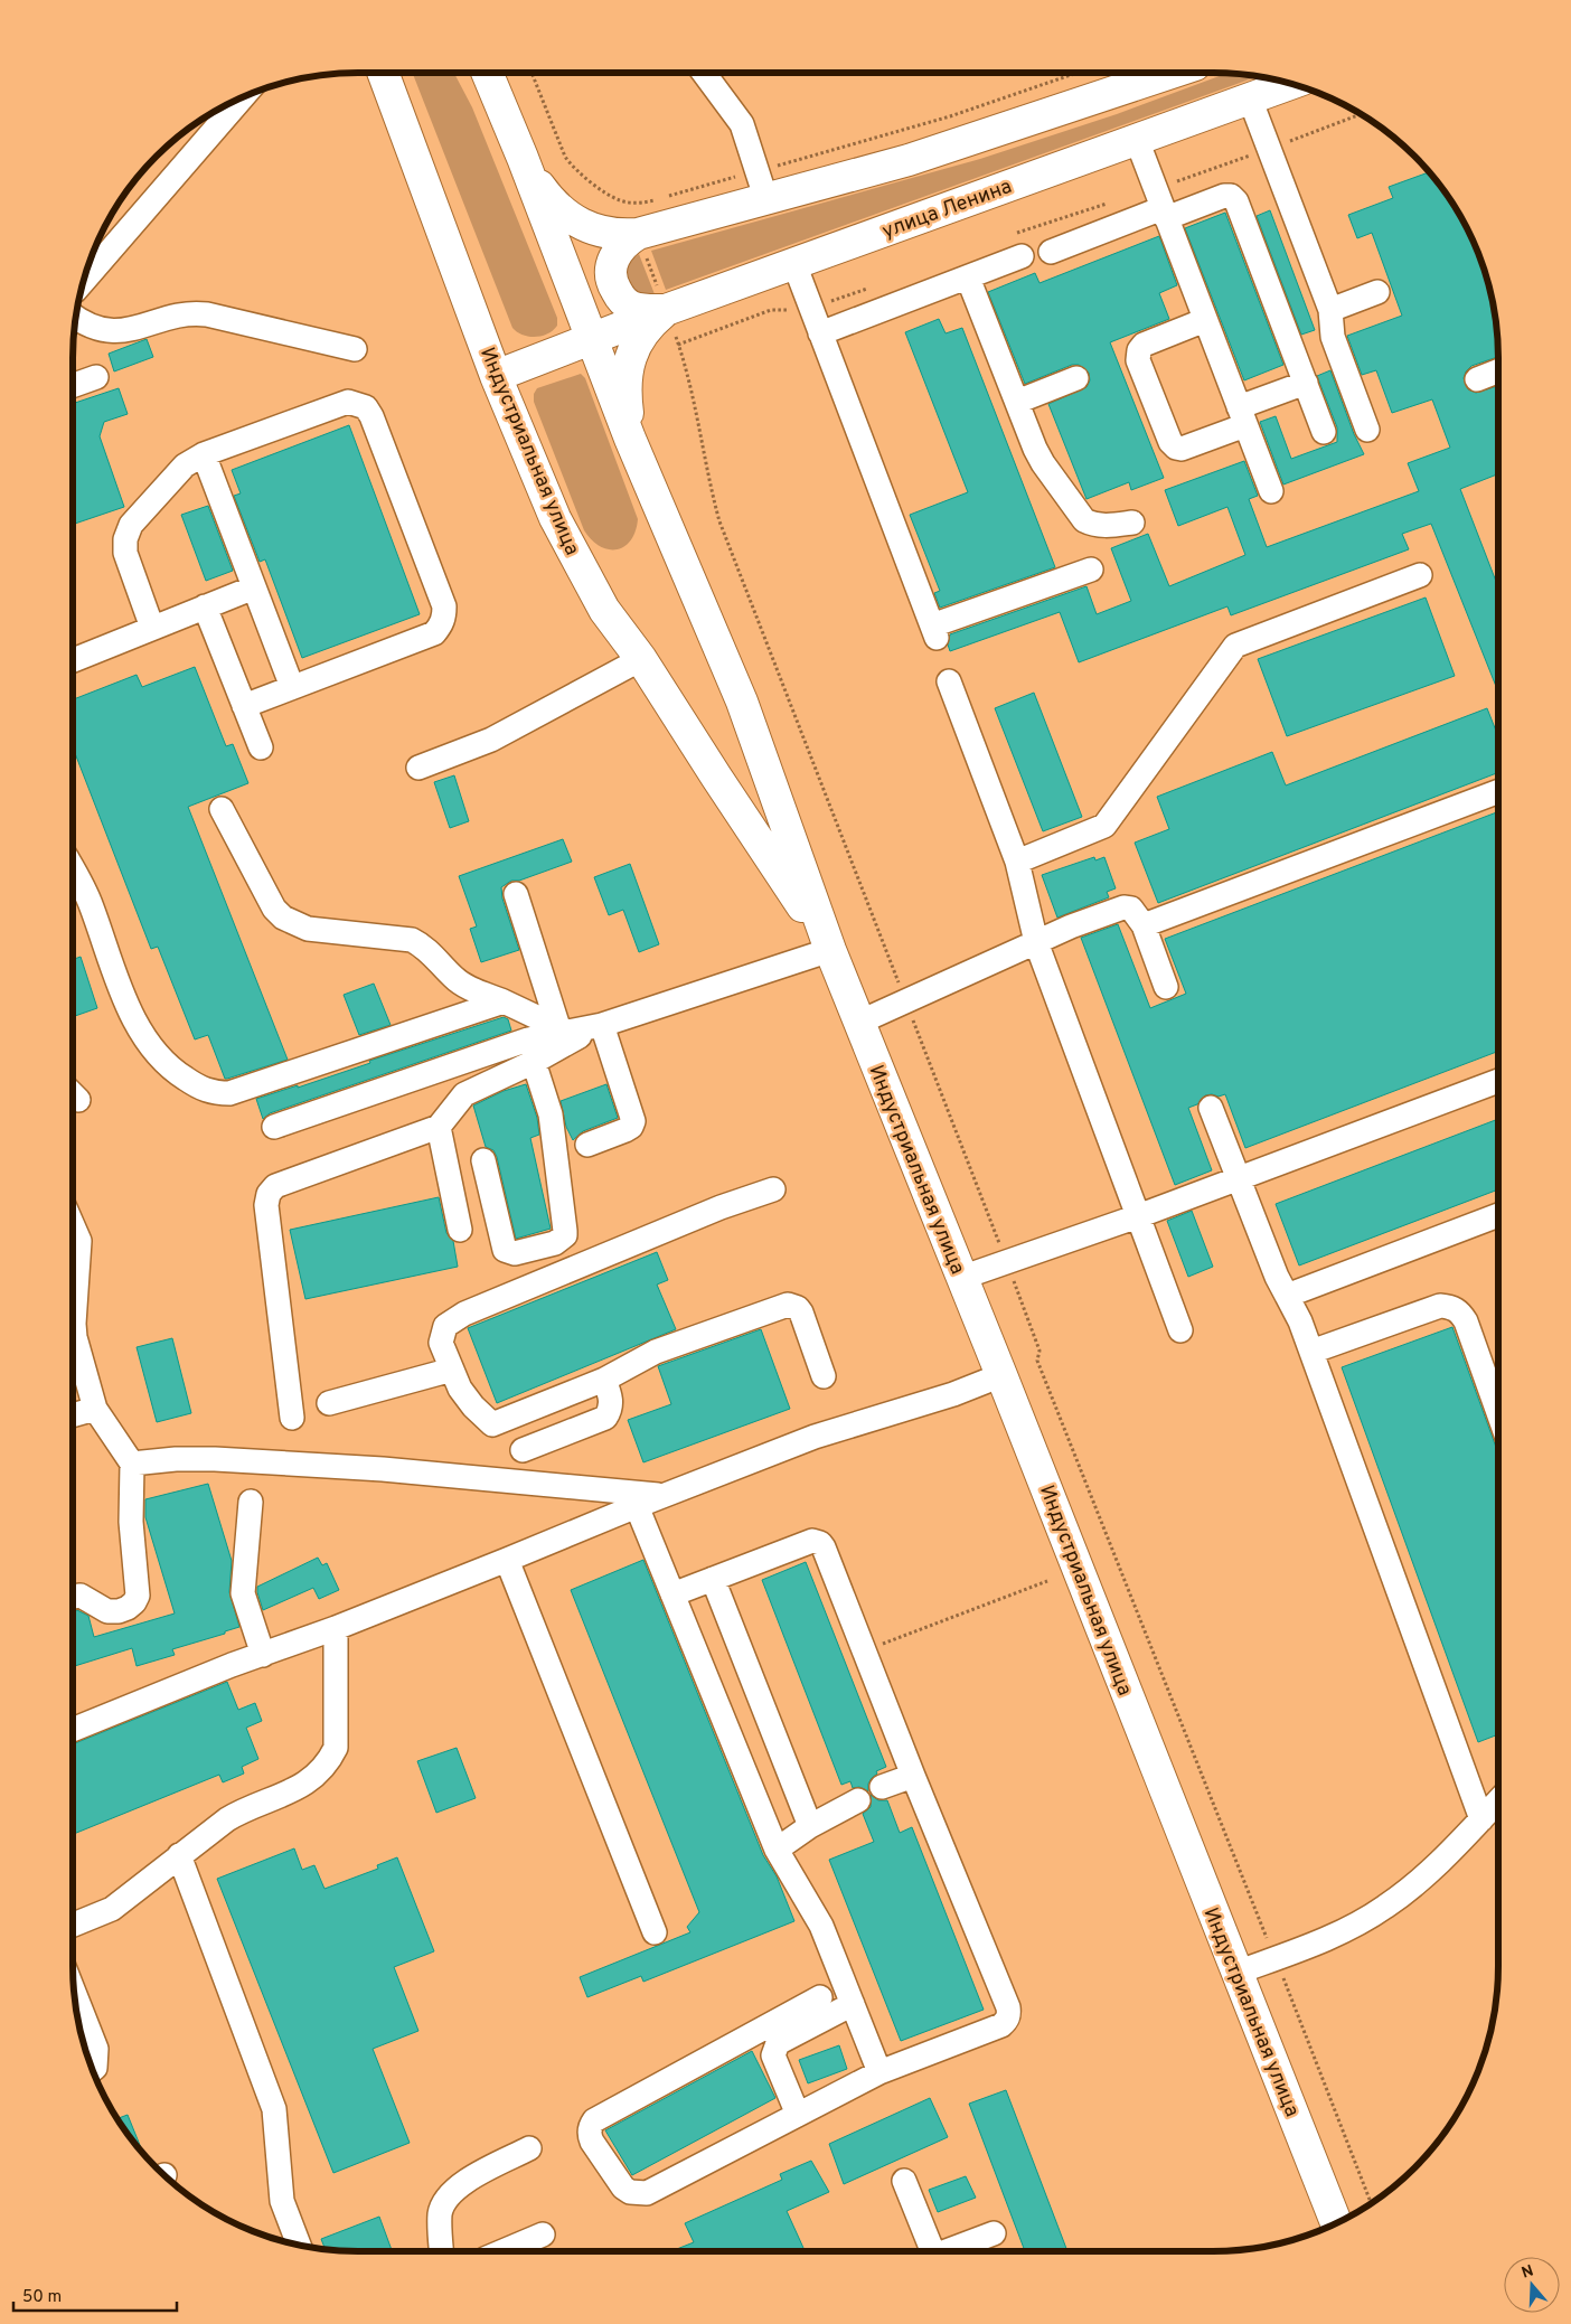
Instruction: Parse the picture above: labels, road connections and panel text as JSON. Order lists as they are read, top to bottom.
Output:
{
  "streets": {
    "main road": ["улица Ленина", "Индустриальная улица"]
  },
  "crossings": [
    ["улица Ленина", "Индустриальная улица"]
  ],
  "scale_bar": "50 m",
  "north": "top"
}
